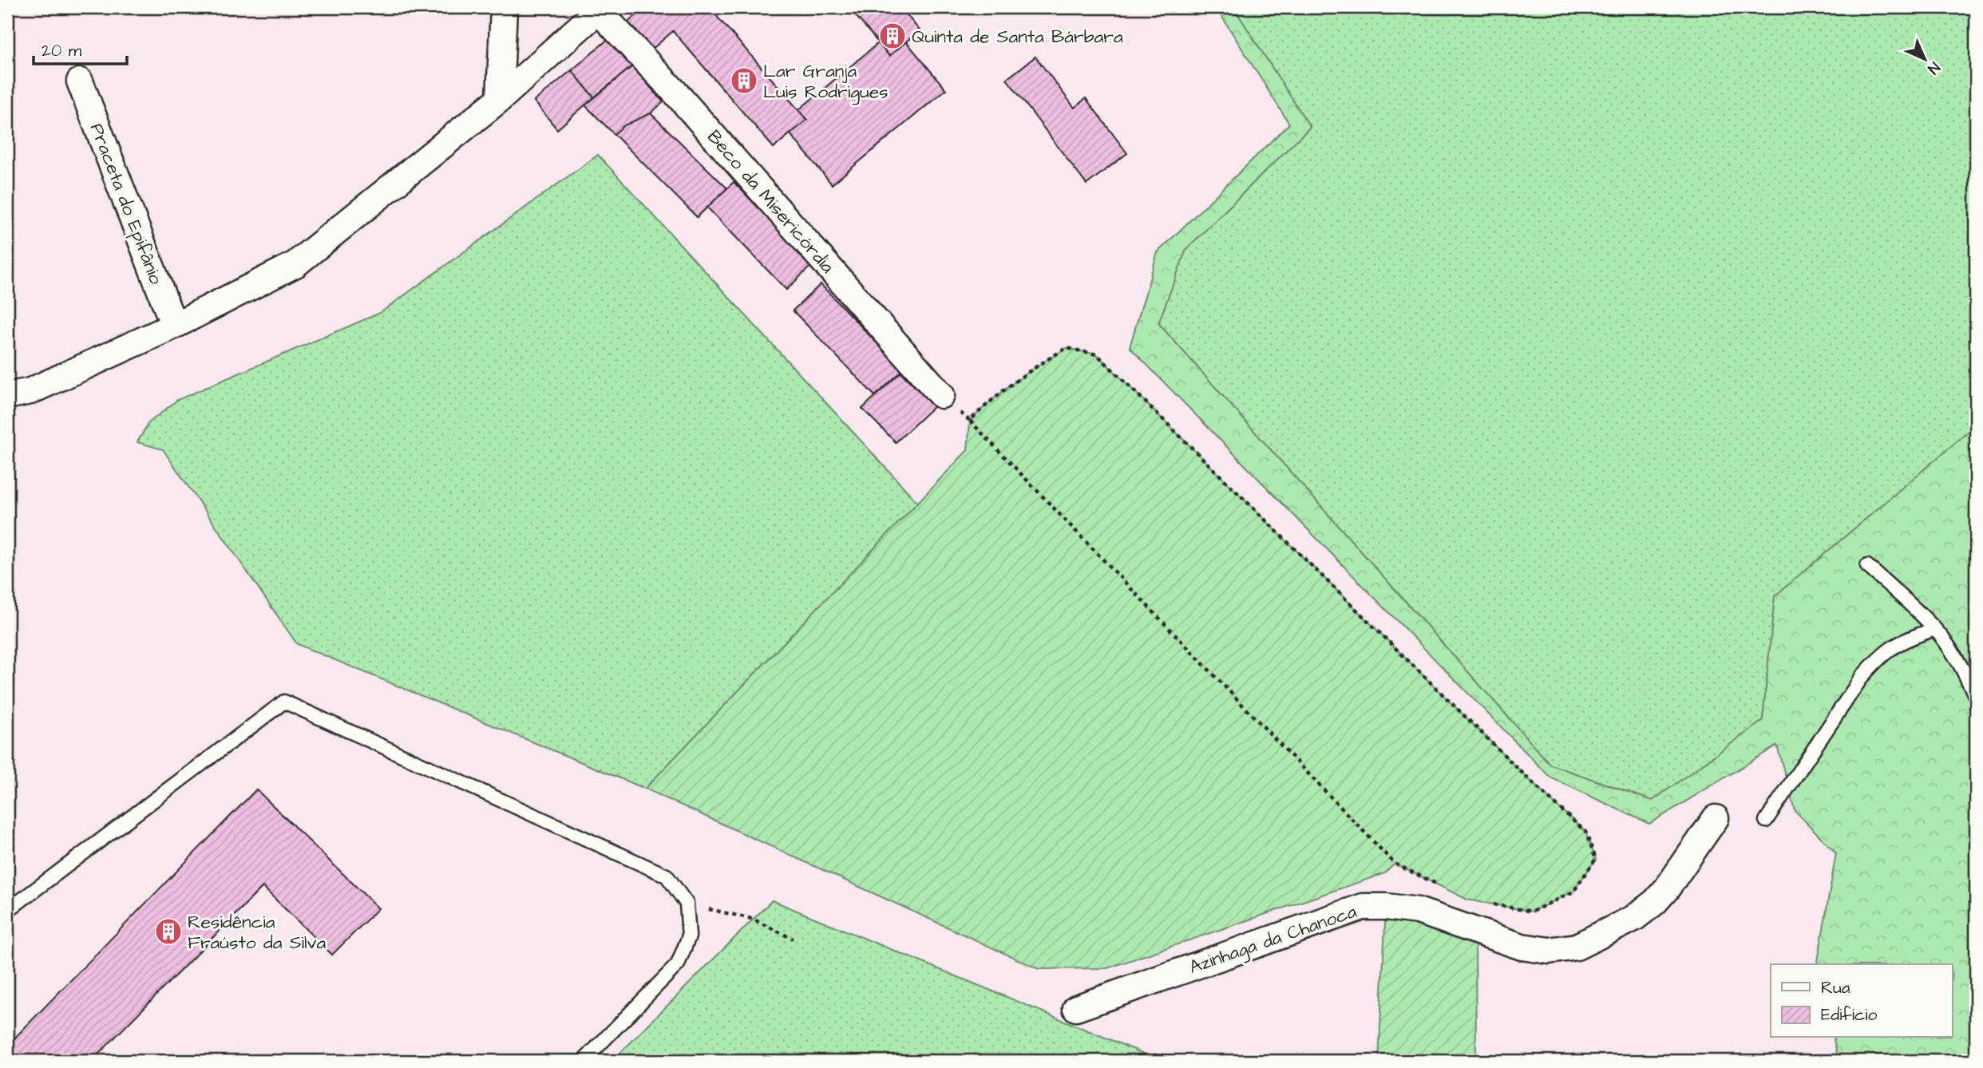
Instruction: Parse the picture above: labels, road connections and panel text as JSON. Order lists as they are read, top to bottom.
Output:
{
  "streets": {
    "street": ["Beco da Misericórdia", "Praceta do Epifânio", "Azinhaga da Chanoca"]
  },
  "places": {
    "building": ["Quinta de Santa Bárbara", "Lar Granja Luis Rodrigues", "Residência Fraústo da Silva"]
  },
  "legend": ["Rua", "Edifício"],
  "scale_bar": "20 m",
  "north": "bottom right"
}
